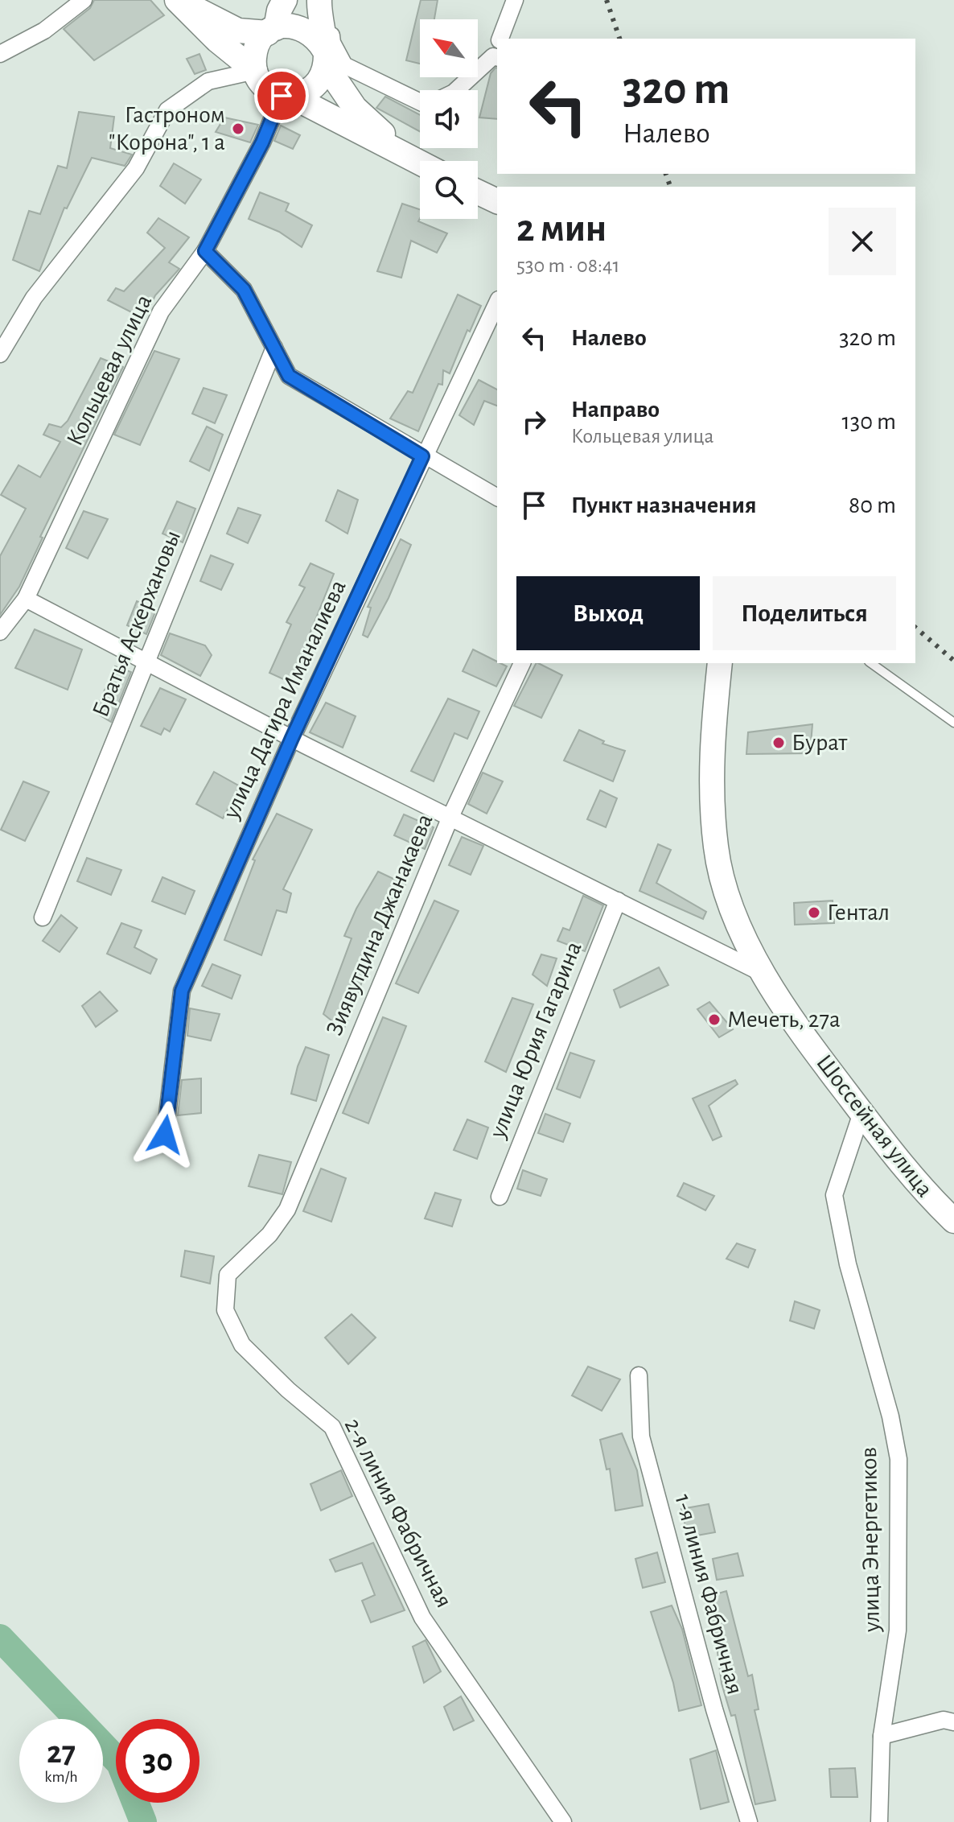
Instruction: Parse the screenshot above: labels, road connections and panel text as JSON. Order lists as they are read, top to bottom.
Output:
{
  "streets": {
    "main road": ["Шоссейная улица"],
    "street": [
      "Кольцевая улица",
      "Братья Аскерхановы",
      "улица Дагира Иманалиева",
      "Зиявутдина Джанакаева",
      "улица Юрия Гагарина",
      "2-я линия Фабричная",
      "улица Энергетиков",
      "1-я линия Фабричная"
    ]
  },
  "crossings": [
    ["Зиявутдина Джанакаева", "2-я линия Фабричная"],
    ["Шоссейная улица", "улица Энергетиков"]
  ],
  "places": [
    "Гастроном \"Корона\", 1 а",
    "Бурат",
    "Гентал",
    "Мечеть, 27а"
  ],
  "north": "top left",
  "page": {
    "turn": ["320 m", "Налево"],
    "heading": ["2 мин", "530 m · 08:41"],
    "list": [
      {
        "name": "Налево",
        "value": "320 m"
      },
      {
        "name": "Направо",
        "note": "Кольцевая улица",
        "value": "130 m"
      },
      {
        "name": "Пункт назначения",
        "value": "80 m"
      }
    ],
    "buttons": ["Выход", "Поделиться"],
    "speed": "27 km/h",
    "limit": "30"
  }
}
